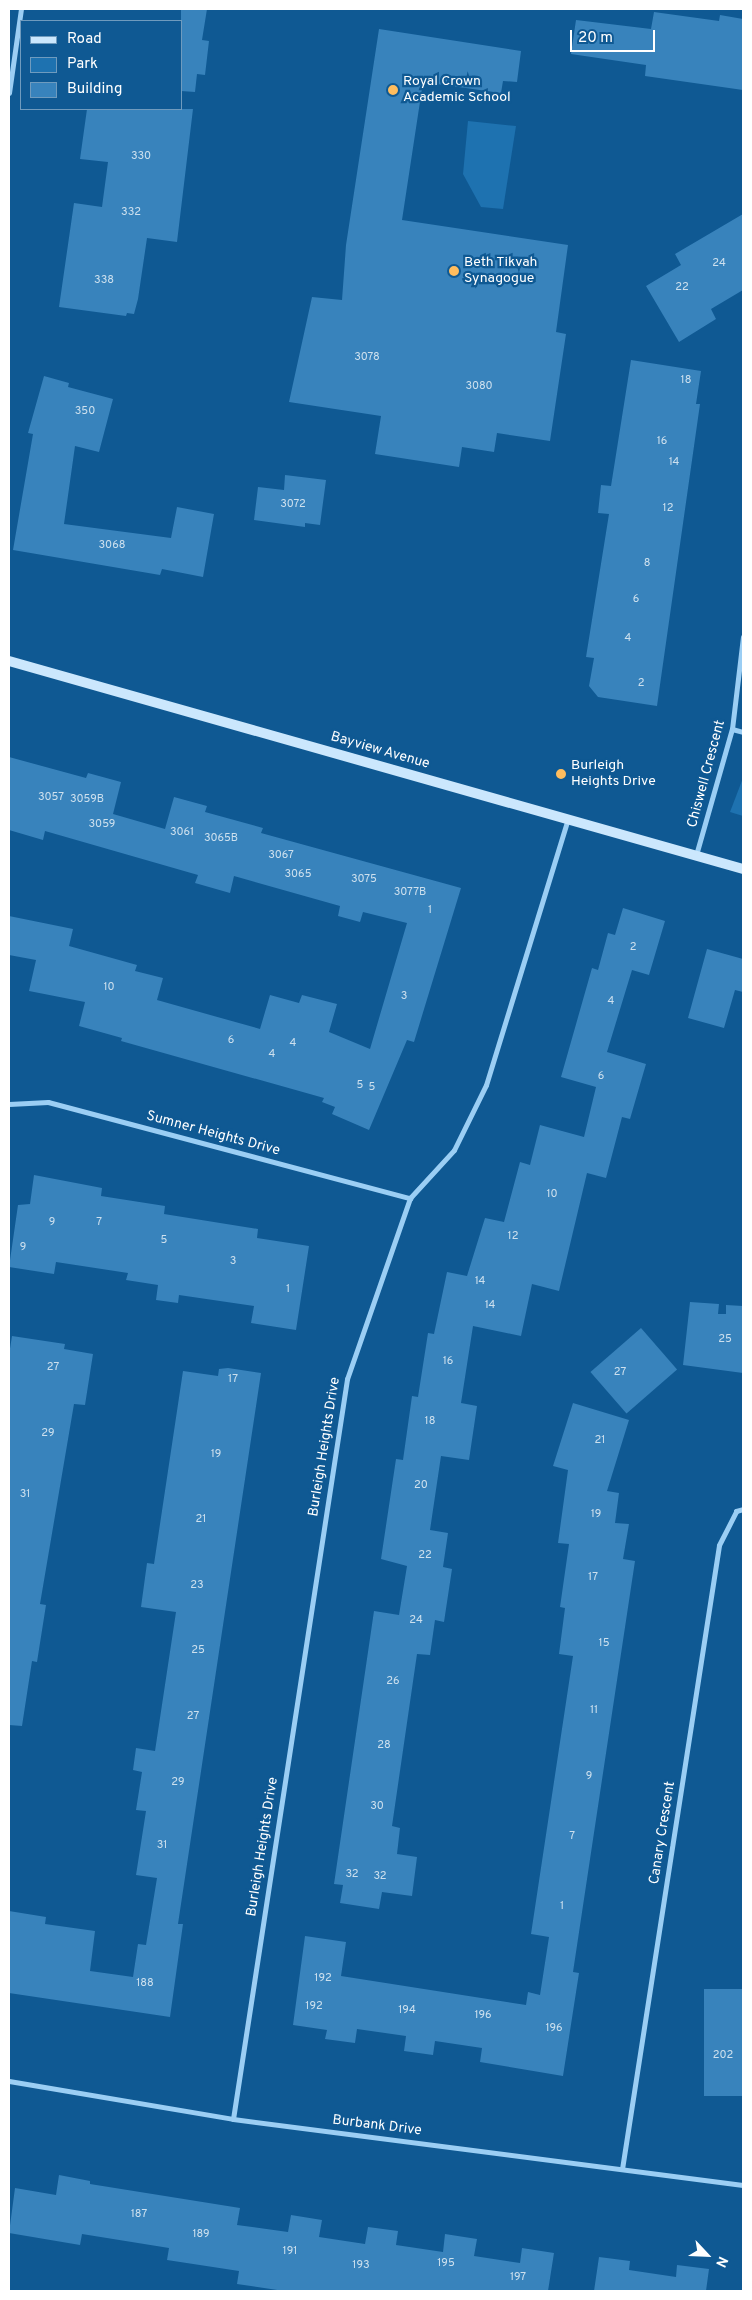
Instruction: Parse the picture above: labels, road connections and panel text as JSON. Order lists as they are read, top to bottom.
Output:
{
  "streets": {
    "main road": ["Bayview Avenue"],
    "street": [
      "Chiswell Crescent",
      "Sumner Heights Drive",
      "Burleigh Heights Drive",
      "Canary Crescent",
      "Burbank Drive"
    ]
  },
  "crossings": [
    ["Bayview Avenue", "Chiswell Crescent"],
    ["Bayview Avenue", "Burleigh Heights Drive"],
    ["Sumner Heights Drive", "Burleigh Heights Drive"],
    ["Burleigh Heights Drive", "Burbank Drive"],
    ["Canary Crescent", "Burbank Drive"]
  ],
  "places": ["Royal Crown Academic School", "Beth Tikvah Synagogue", "Burleigh Heights Drive"],
  "house_numbers": [
    "330",
    "332",
    "24",
    "338",
    "22",
    "3078",
    "18",
    "3080",
    "350",
    "16",
    "14",
    "3072",
    "12",
    "3068",
    "8",
    "6",
    "4",
    "2",
    "3057",
    "3059B",
    "3059",
    "3061",
    "3065B",
    "3067",
    "3065",
    "3075",
    "3077B",
    "1",
    "2",
    "10",
    "3",
    "4",
    "6",
    "4",
    "4",
    "6",
    "5",
    "5",
    "10",
    "9",
    "7",
    "12",
    "5",
    "9",
    "3",
    "14",
    "1",
    "14",
    "25",
    "16",
    "27",
    "27",
    "17",
    "18",
    "29",
    "21",
    "19",
    "20",
    "31",
    "19",
    "21",
    "22",
    "17",
    "23",
    "24",
    "15",
    "25",
    "26",
    "11",
    "27",
    "28",
    "9",
    "29",
    "30",
    "7",
    "31",
    "32",
    "32",
    "1",
    "192",
    "188",
    "192",
    "194",
    "196",
    "196",
    "202",
    "187",
    "189",
    "191",
    "195",
    "193",
    "197"
  ],
  "legend": ["Road", "Park", "Building"],
  "scale_bar": "20 m",
  "north": "bottom right"
}
